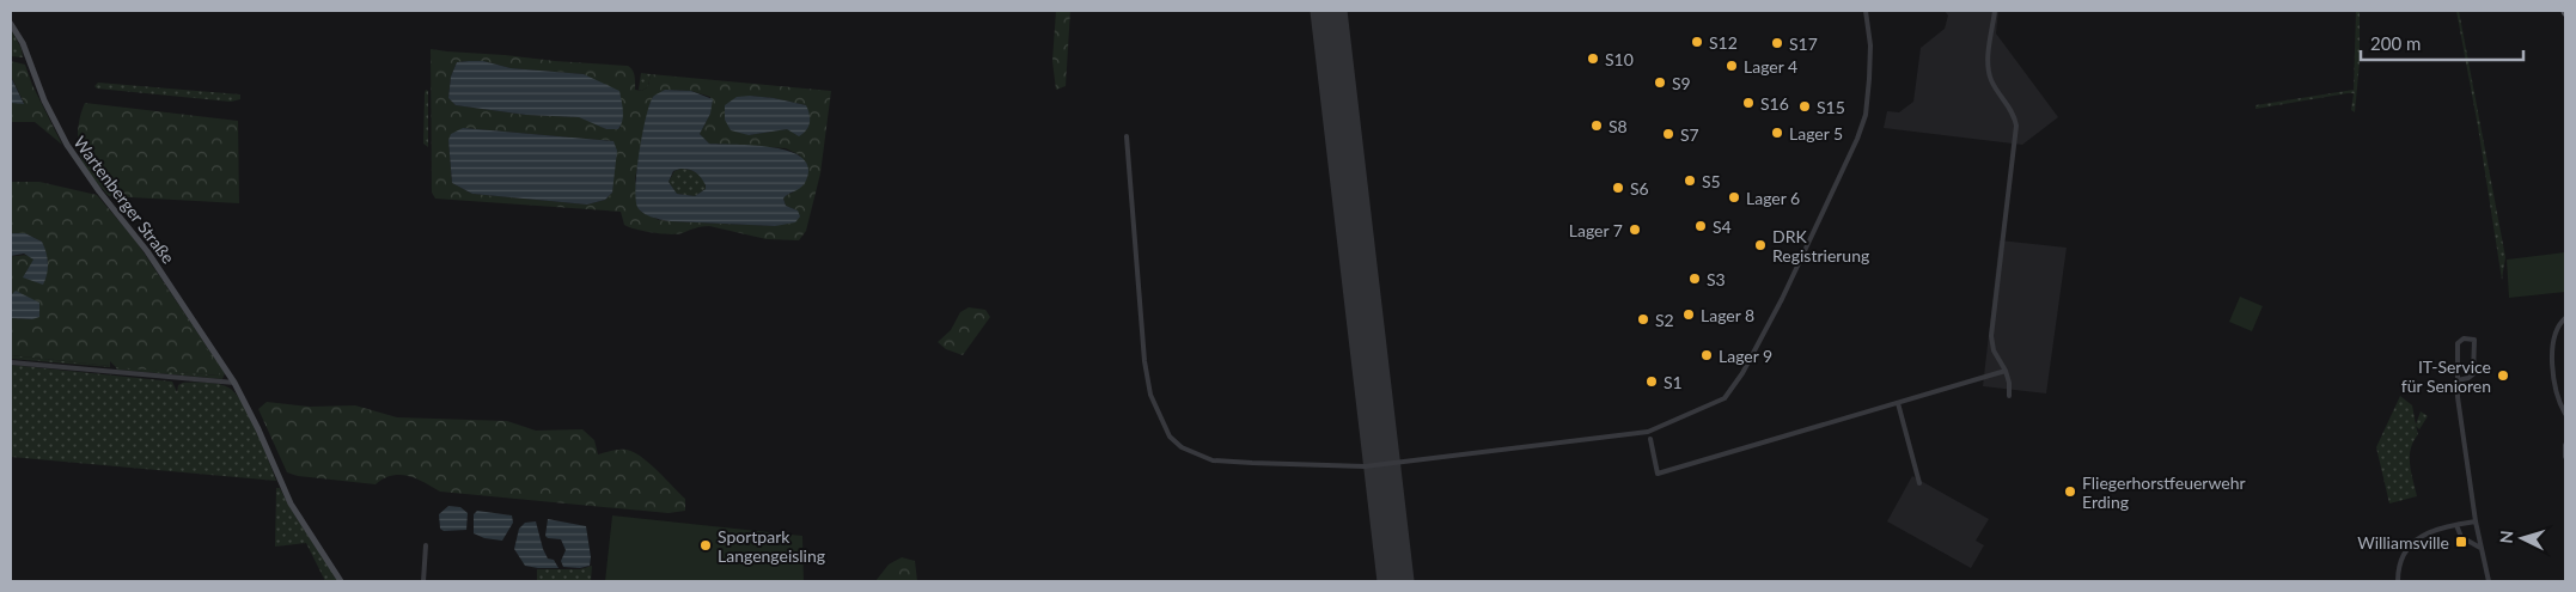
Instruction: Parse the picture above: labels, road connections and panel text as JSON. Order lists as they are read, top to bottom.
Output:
{
  "streets": {
    "main road": ["Wartenberger Straße"]
  },
  "places": {
    "other": [
      "S12",
      "S17",
      "S10",
      "Lager 4",
      "S9",
      "S16",
      "S15",
      "S8",
      "Lager 5",
      "S7",
      "S5",
      "S6",
      "Lager 6",
      "S4",
      "Lager 7",
      "DRK Registrierung",
      "S3",
      "Lager 8",
      "S2",
      "Lager 9",
      "IT-Service für Senioren",
      "S1",
      "Fliegerhorstfeuerwehr Erding",
      "Sportpark Langengeisling"
    ],
    "transit": ["Williamsville"]
  },
  "scale_bar": "200 m",
  "north": "left"
}
